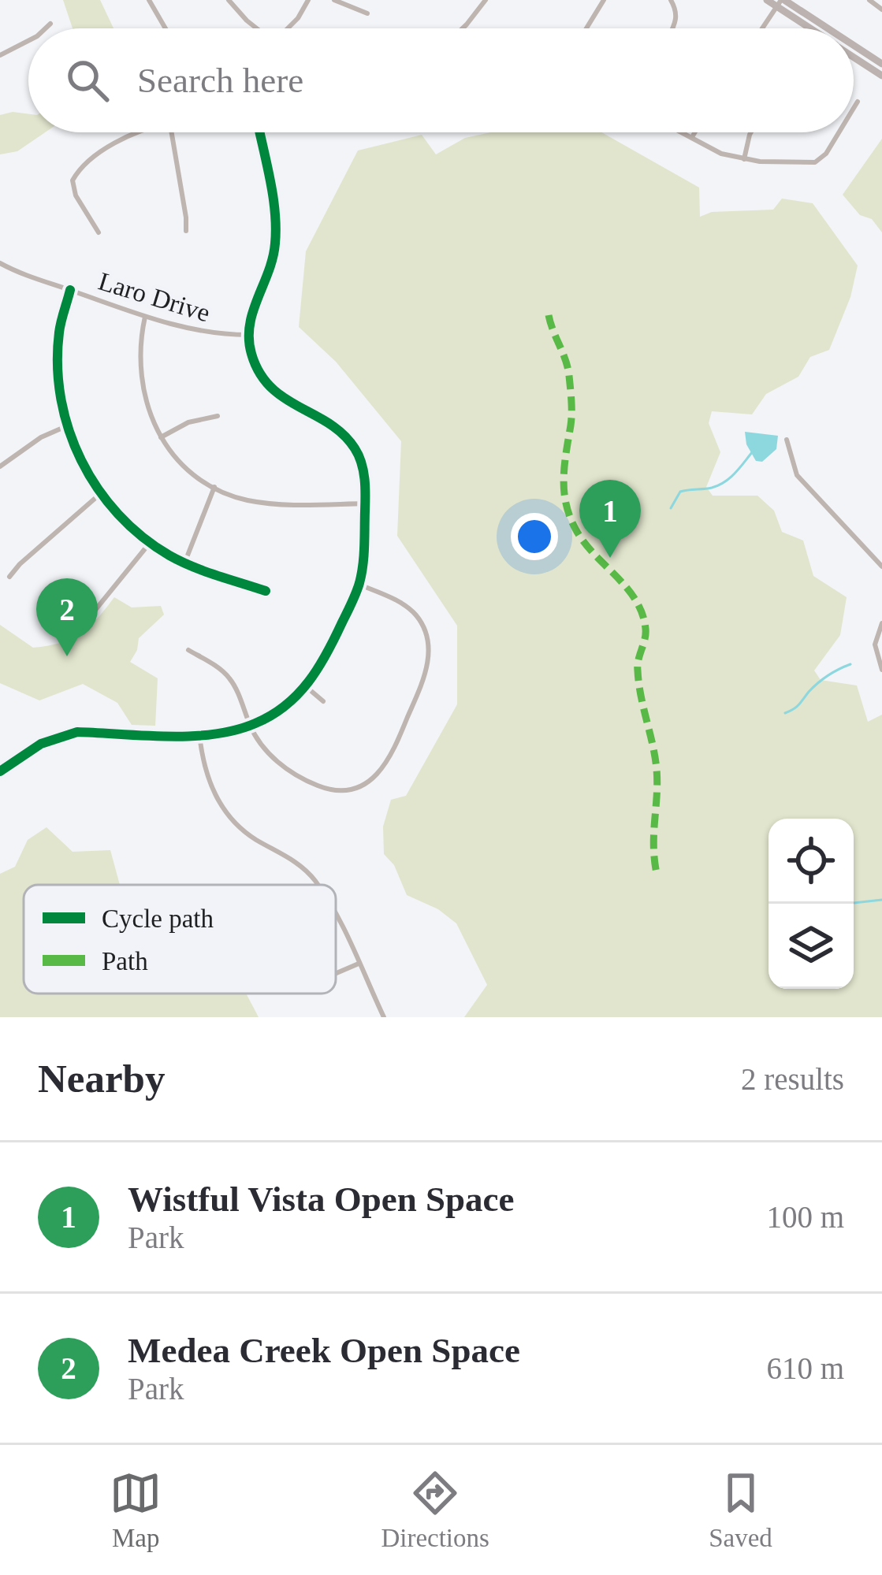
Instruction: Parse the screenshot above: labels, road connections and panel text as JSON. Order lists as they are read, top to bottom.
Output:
{
  "streets": {
    "street": ["Laro Drive"]
  },
  "legend": ["Cycle path", "Path"],
  "page": {
    "search": "Search here",
    "pins": ["1", "2"],
    "heading": ["Nearby", "2 results"],
    "list": [
      {
        "mark": "1",
        "name": "Wistful Vista Open Space",
        "note": "Park",
        "value": "100 m"
      },
      {
        "mark": "2",
        "name": "Medea Creek Open Space",
        "note": "Park",
        "value": "610 m"
      }
    ],
    "nav": ["Map", "Directions", "Saved"]
  }
}
